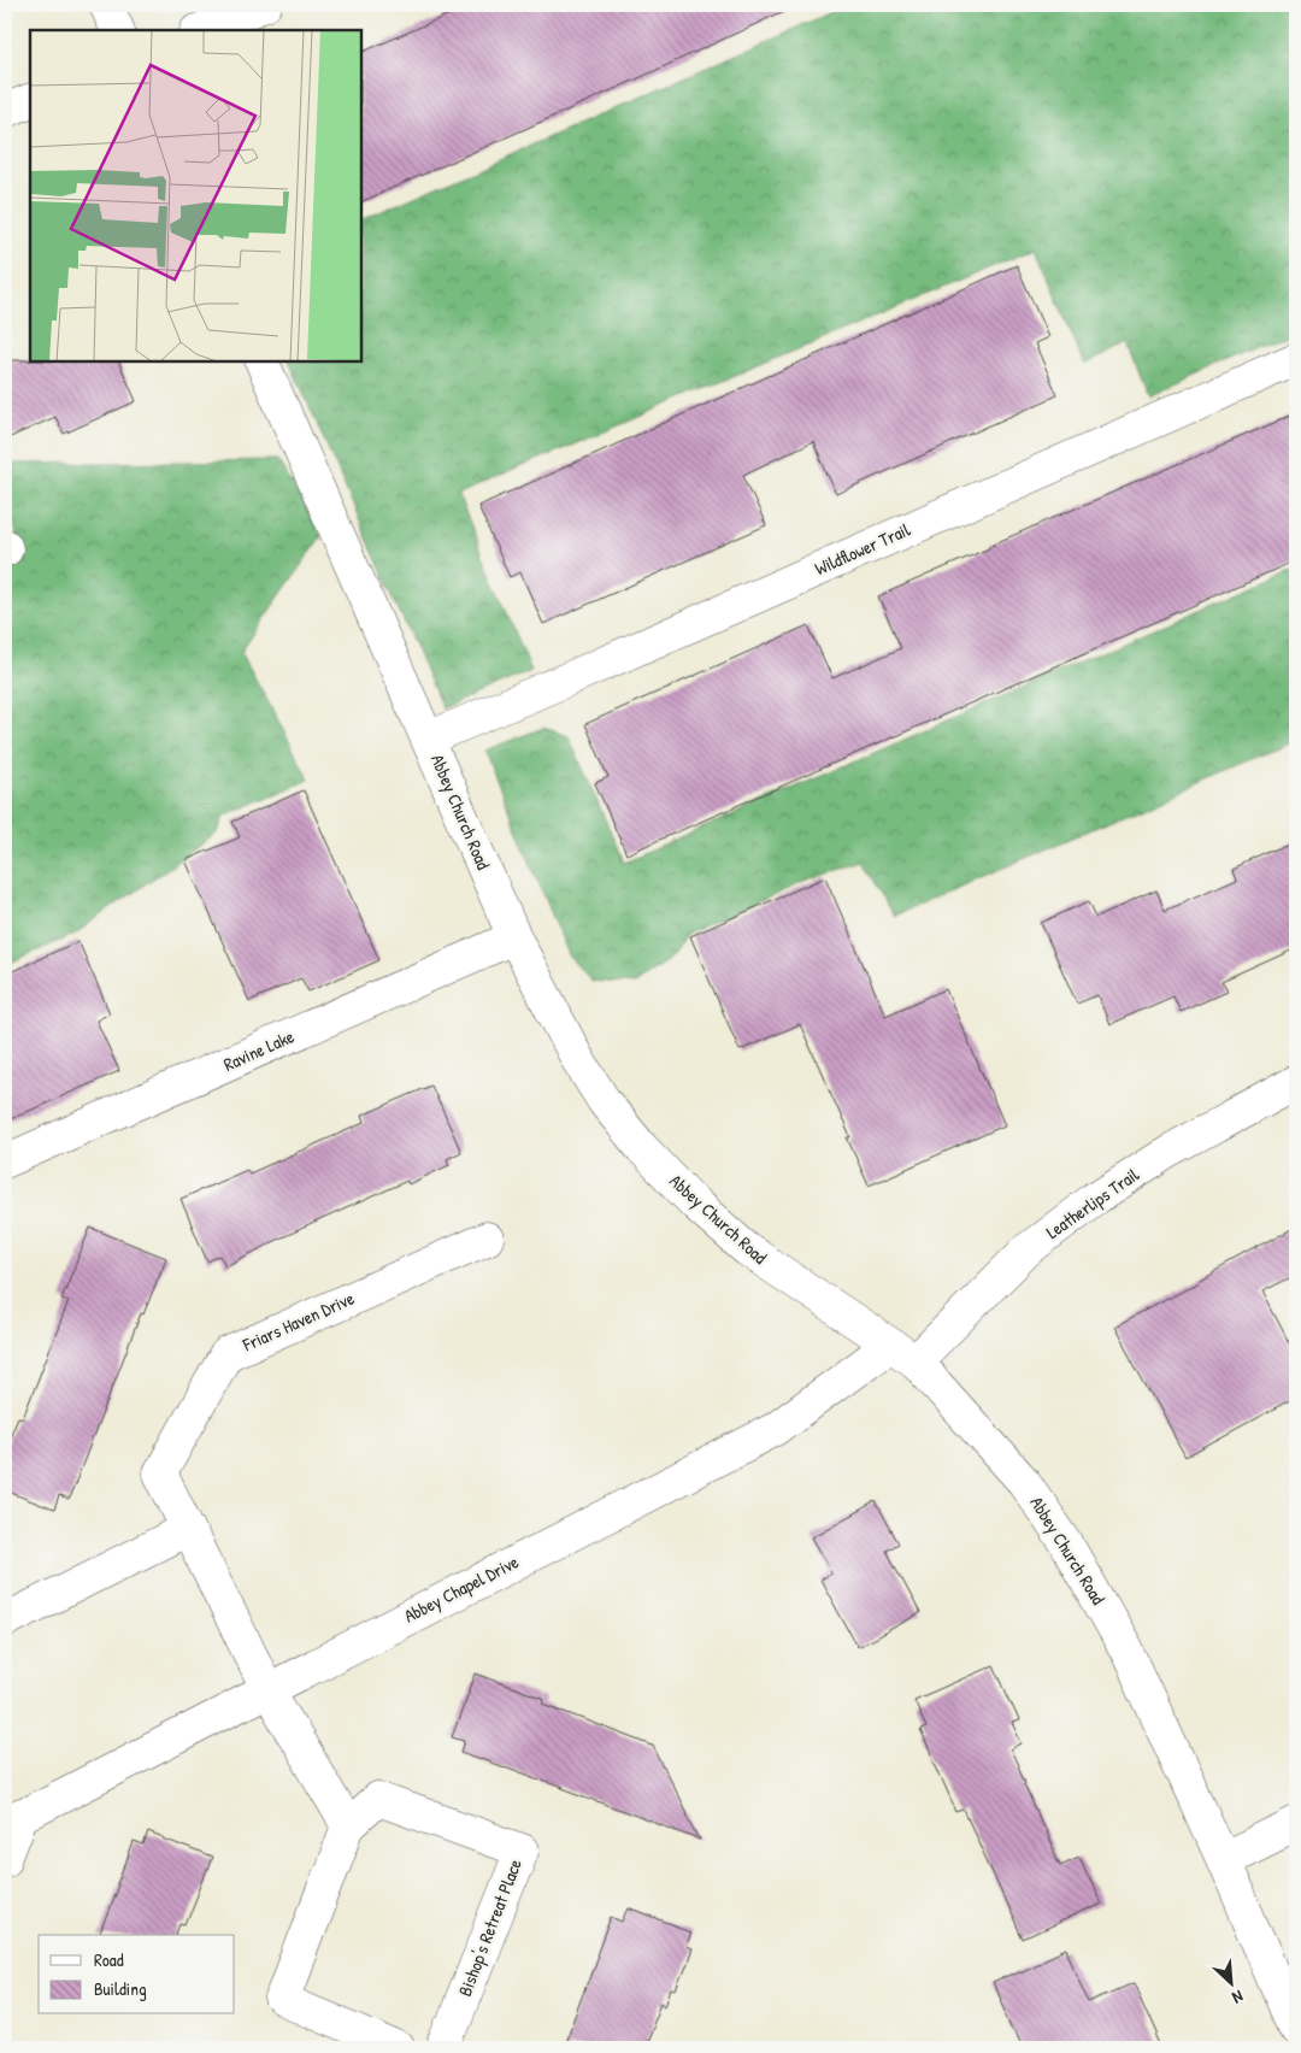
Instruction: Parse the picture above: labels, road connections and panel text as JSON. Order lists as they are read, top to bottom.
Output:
{
  "streets": {
    "street": [
      "Wildflower Trail",
      "Abbey Church Road",
      "Ravine Lake",
      "Leatherlips Trail",
      "Friars Haven Drive",
      "Abbey Chapel Drive",
      "Bishop's Retreat Place"
    ]
  },
  "crossings": [
    ["Wildflower Trail", "Abbey Church Road"],
    ["Abbey Church Road", "Ravine Lake"],
    ["Abbey Church Road", "Leatherlips Trail"],
    ["Abbey Church Road", "Abbey Chapel Drive"],
    ["Leatherlips Trail", "Abbey Chapel Drive"],
    ["Friars Haven Drive", "Abbey Chapel Drive"]
  ],
  "legend": ["Road", "Building"],
  "north": "bottom right"
}
